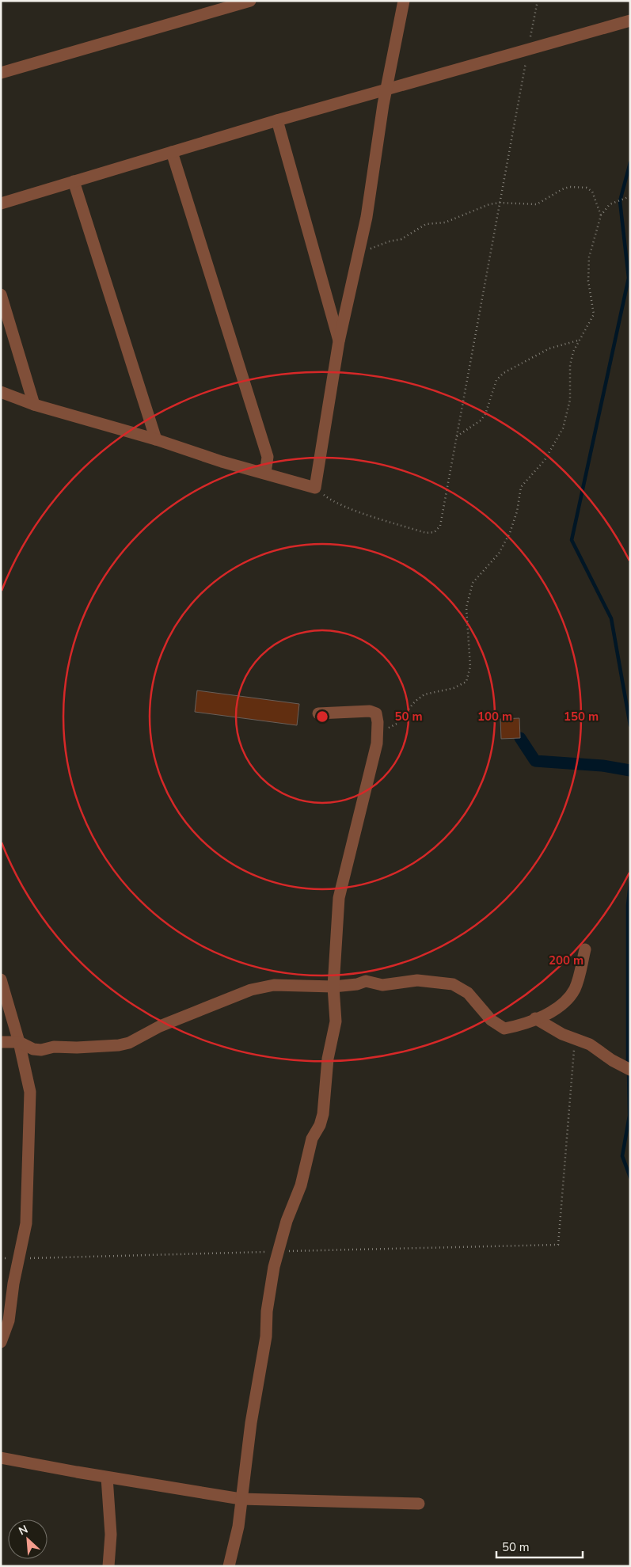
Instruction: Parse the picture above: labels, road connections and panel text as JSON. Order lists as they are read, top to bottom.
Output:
{
  "scale_bar": "50 m",
  "north": "top left",
  "rings": [
    "50 m",
    "100 m",
    "150 m",
    "200 m"
  ]
}
